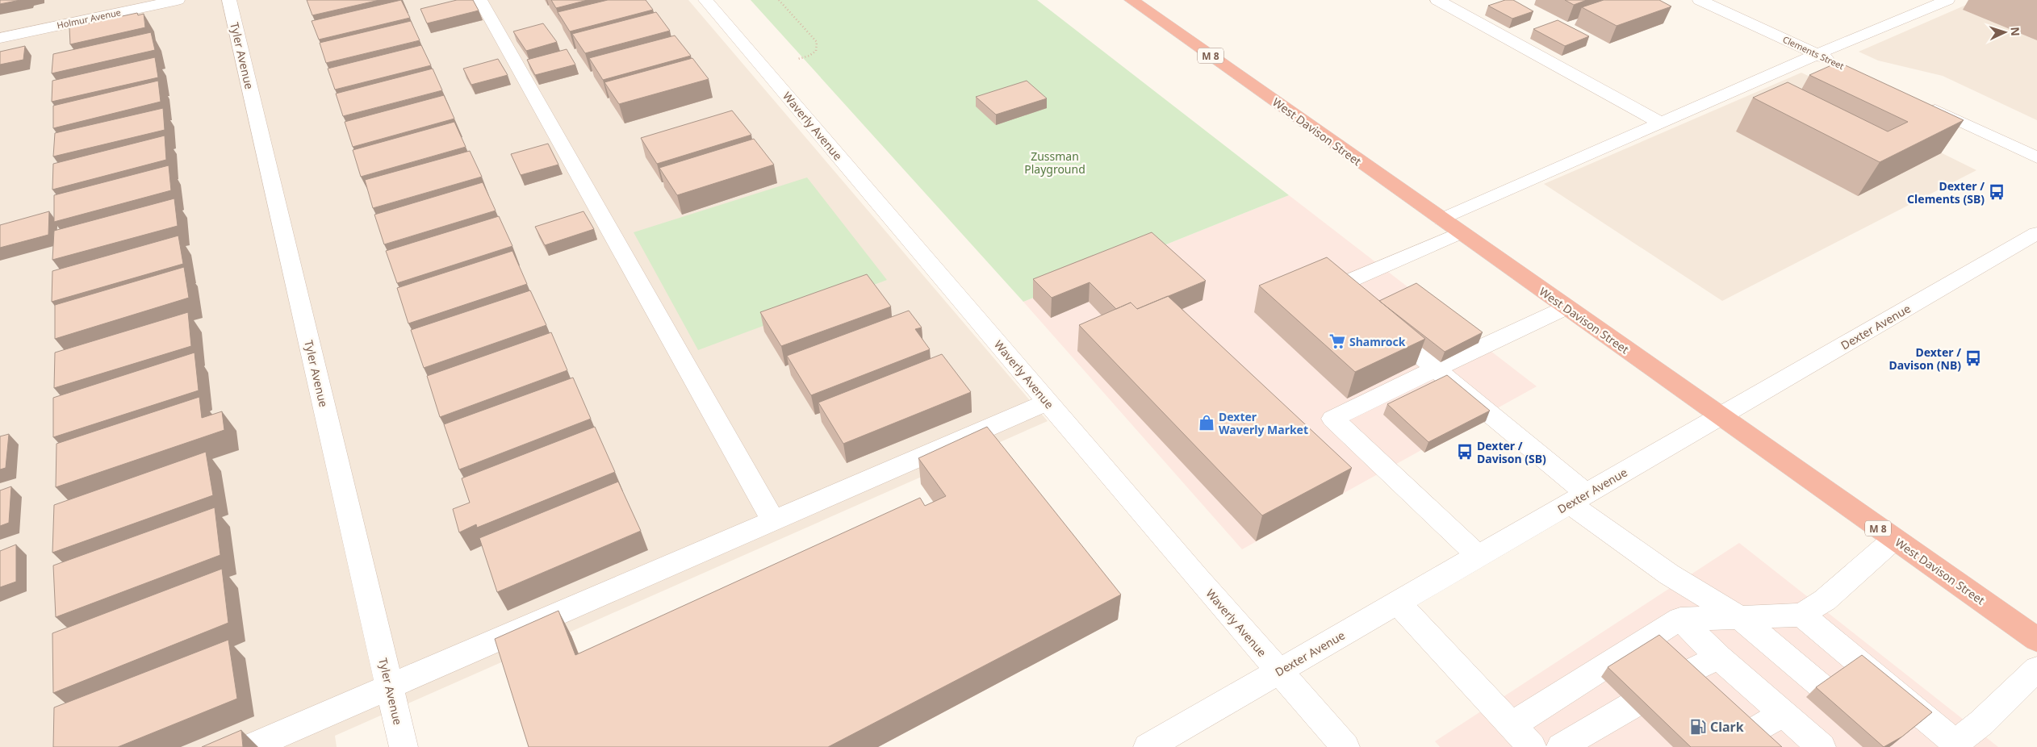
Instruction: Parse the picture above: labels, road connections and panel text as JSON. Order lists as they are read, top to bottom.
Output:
{
  "streets": {
    "highway": ["M 8", "West Davison Street"],
    "street": [
      "Holmur Avenue",
      "Clements Street",
      "Tyler Avenue",
      "Waverly Avenue",
      "Dexter Avenue"
    ]
  },
  "crossings": [
    ["Waverly Avenue", "Dexter Avenue"],
    ["West Davison Street", "Dexter Avenue"]
  ],
  "parks": ["Zussman Playground"],
  "places": {
    "bus stop": ["Dexter / Clements (SB)", "Dexter / Davison (NB)", "Dexter / Davison (SB)"],
    "supermarket": ["Shamrock"],
    "shop": ["Dexter Waverly Market"],
    "fuel station": ["Clark"]
  },
  "north": "right"
}
